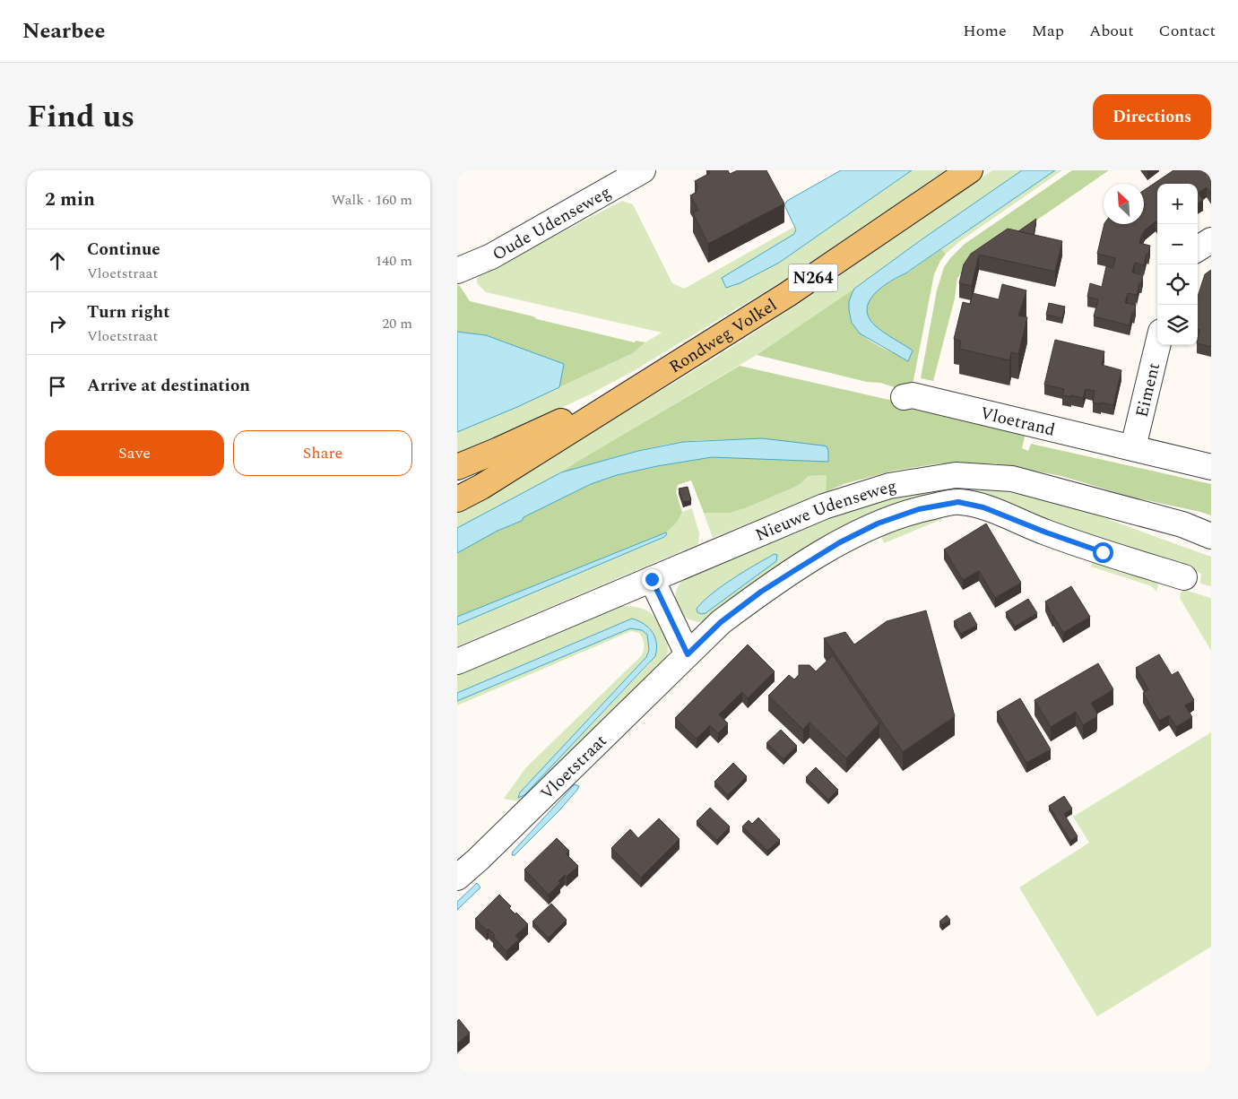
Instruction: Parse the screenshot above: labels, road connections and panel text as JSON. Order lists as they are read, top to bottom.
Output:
{
  "streets": {
    "main road": ["N264", "Rondweg Volkel"],
    "street": [
      "Oude Udenseweg",
      "Eiment",
      "Vloetrand",
      "Nieuwe Udenseweg",
      "Vloetstraat"
    ]
  },
  "crossings": [
    ["Eiment", "Vloetrand"]
  ],
  "north": "top left",
  "page": {
    "header": "Nearbee",
    "nav": [
      "Home",
      "Map",
      "About",
      "Contact"
    ],
    "title": "Find us",
    "buttons": [
      "Directions",
      ["Save", "Share"]
    ],
    "heading": ["2 min", "Walk · 160 m"],
    "map_buttons": ["+", "−"],
    "list": [
      ["Continue", "Vloetstraat", "140 m"],
      ["Turn right", "Vloetstraat", "20 m"],
      "Arrive at destination"
    ]
  }
}
